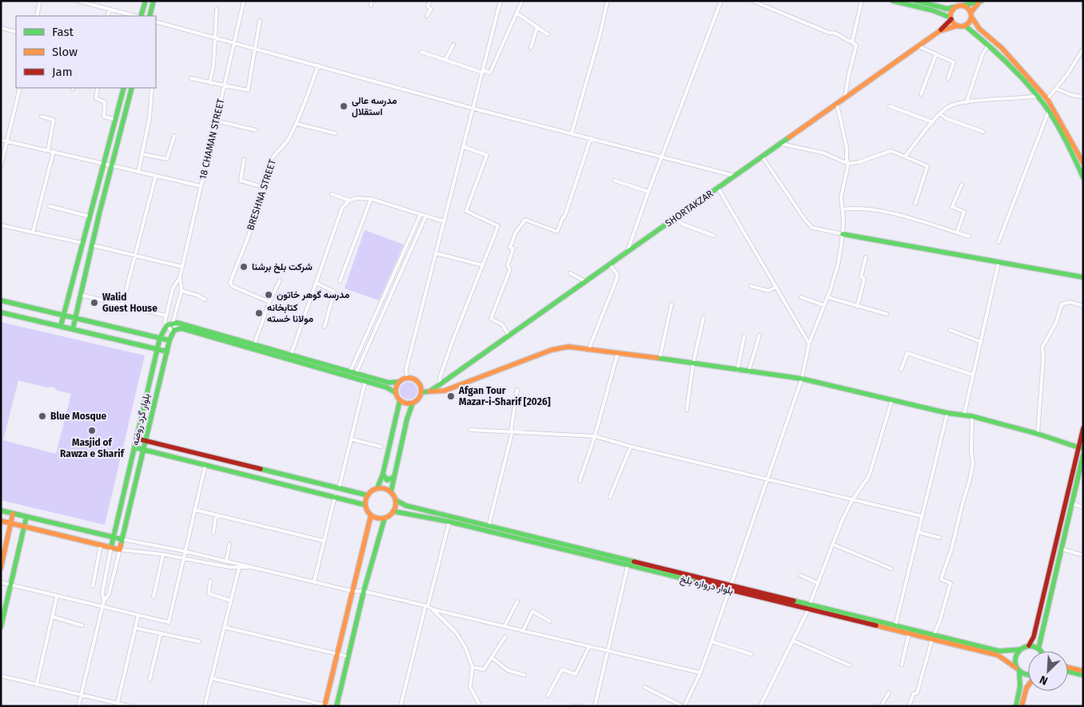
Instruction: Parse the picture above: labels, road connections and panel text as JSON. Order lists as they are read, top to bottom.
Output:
{
  "streets": {
    "main road": ["SHORTAKZAR", "بلوار گرد روضه", "بلوار دروازه بلخ"],
    "street": ["18 CHAMAN STREET", "BRESHNA STREET"]
  },
  "crossings": [
    ["18 CHAMAN STREET", "بلوار گرد روضه"]
  ],
  "places": [
    "مدرسه عالی استقلال",
    "شرکت بلخ برشنا",
    "مدرسه گوهر خاتون",
    "Walid Guest House",
    "کتابخانه مولانا خسته",
    "Afgan Tour Mazar-i-Sharif [2026]",
    "Blue Mosque",
    "Masjid of Rawza e Sharif"
  ],
  "legend": ["Fast", "Slow", "Jam"],
  "north": "bottom left"
}
